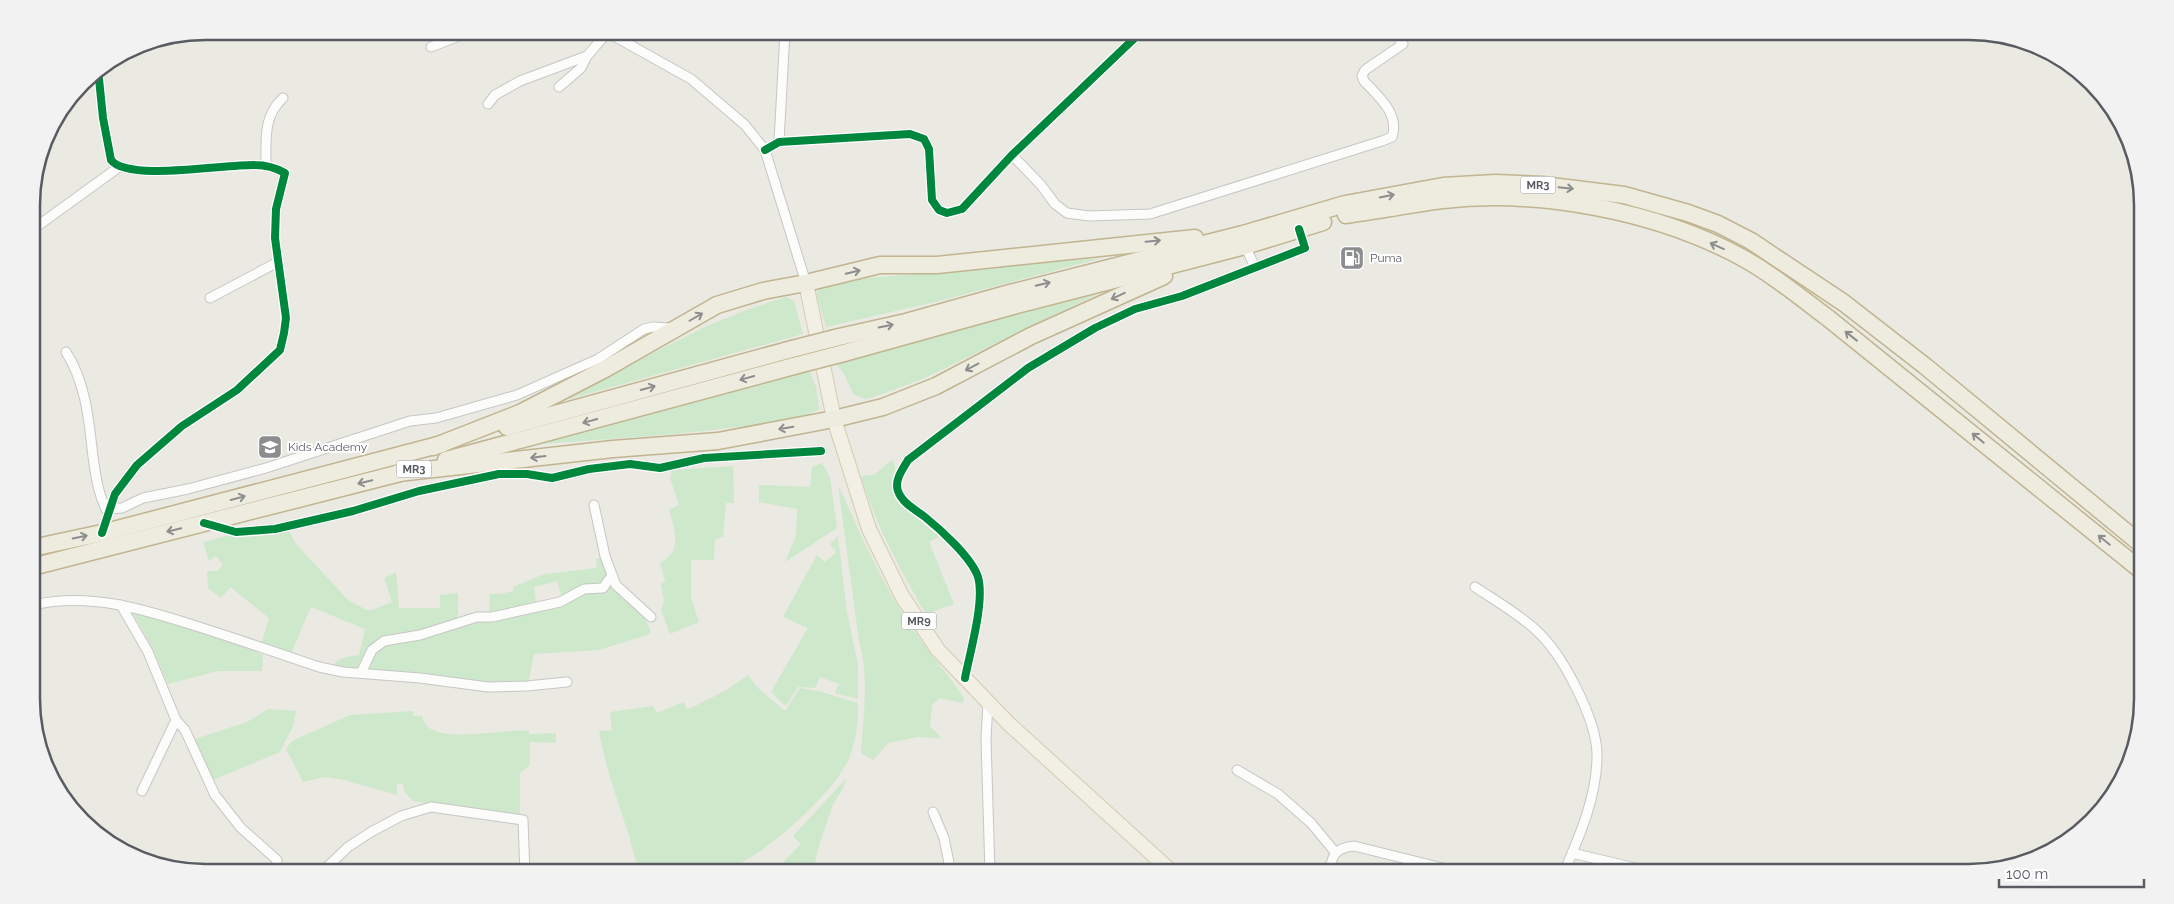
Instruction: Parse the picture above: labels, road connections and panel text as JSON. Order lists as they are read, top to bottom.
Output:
{
  "streets": {
    "highway": ["MR3"],
    "main road": ["MR9"]
  },
  "places": {
    "fuel station": ["Puma"],
    "school or university": ["Kids Academy"]
  },
  "scale_bar": "100 m"
}
